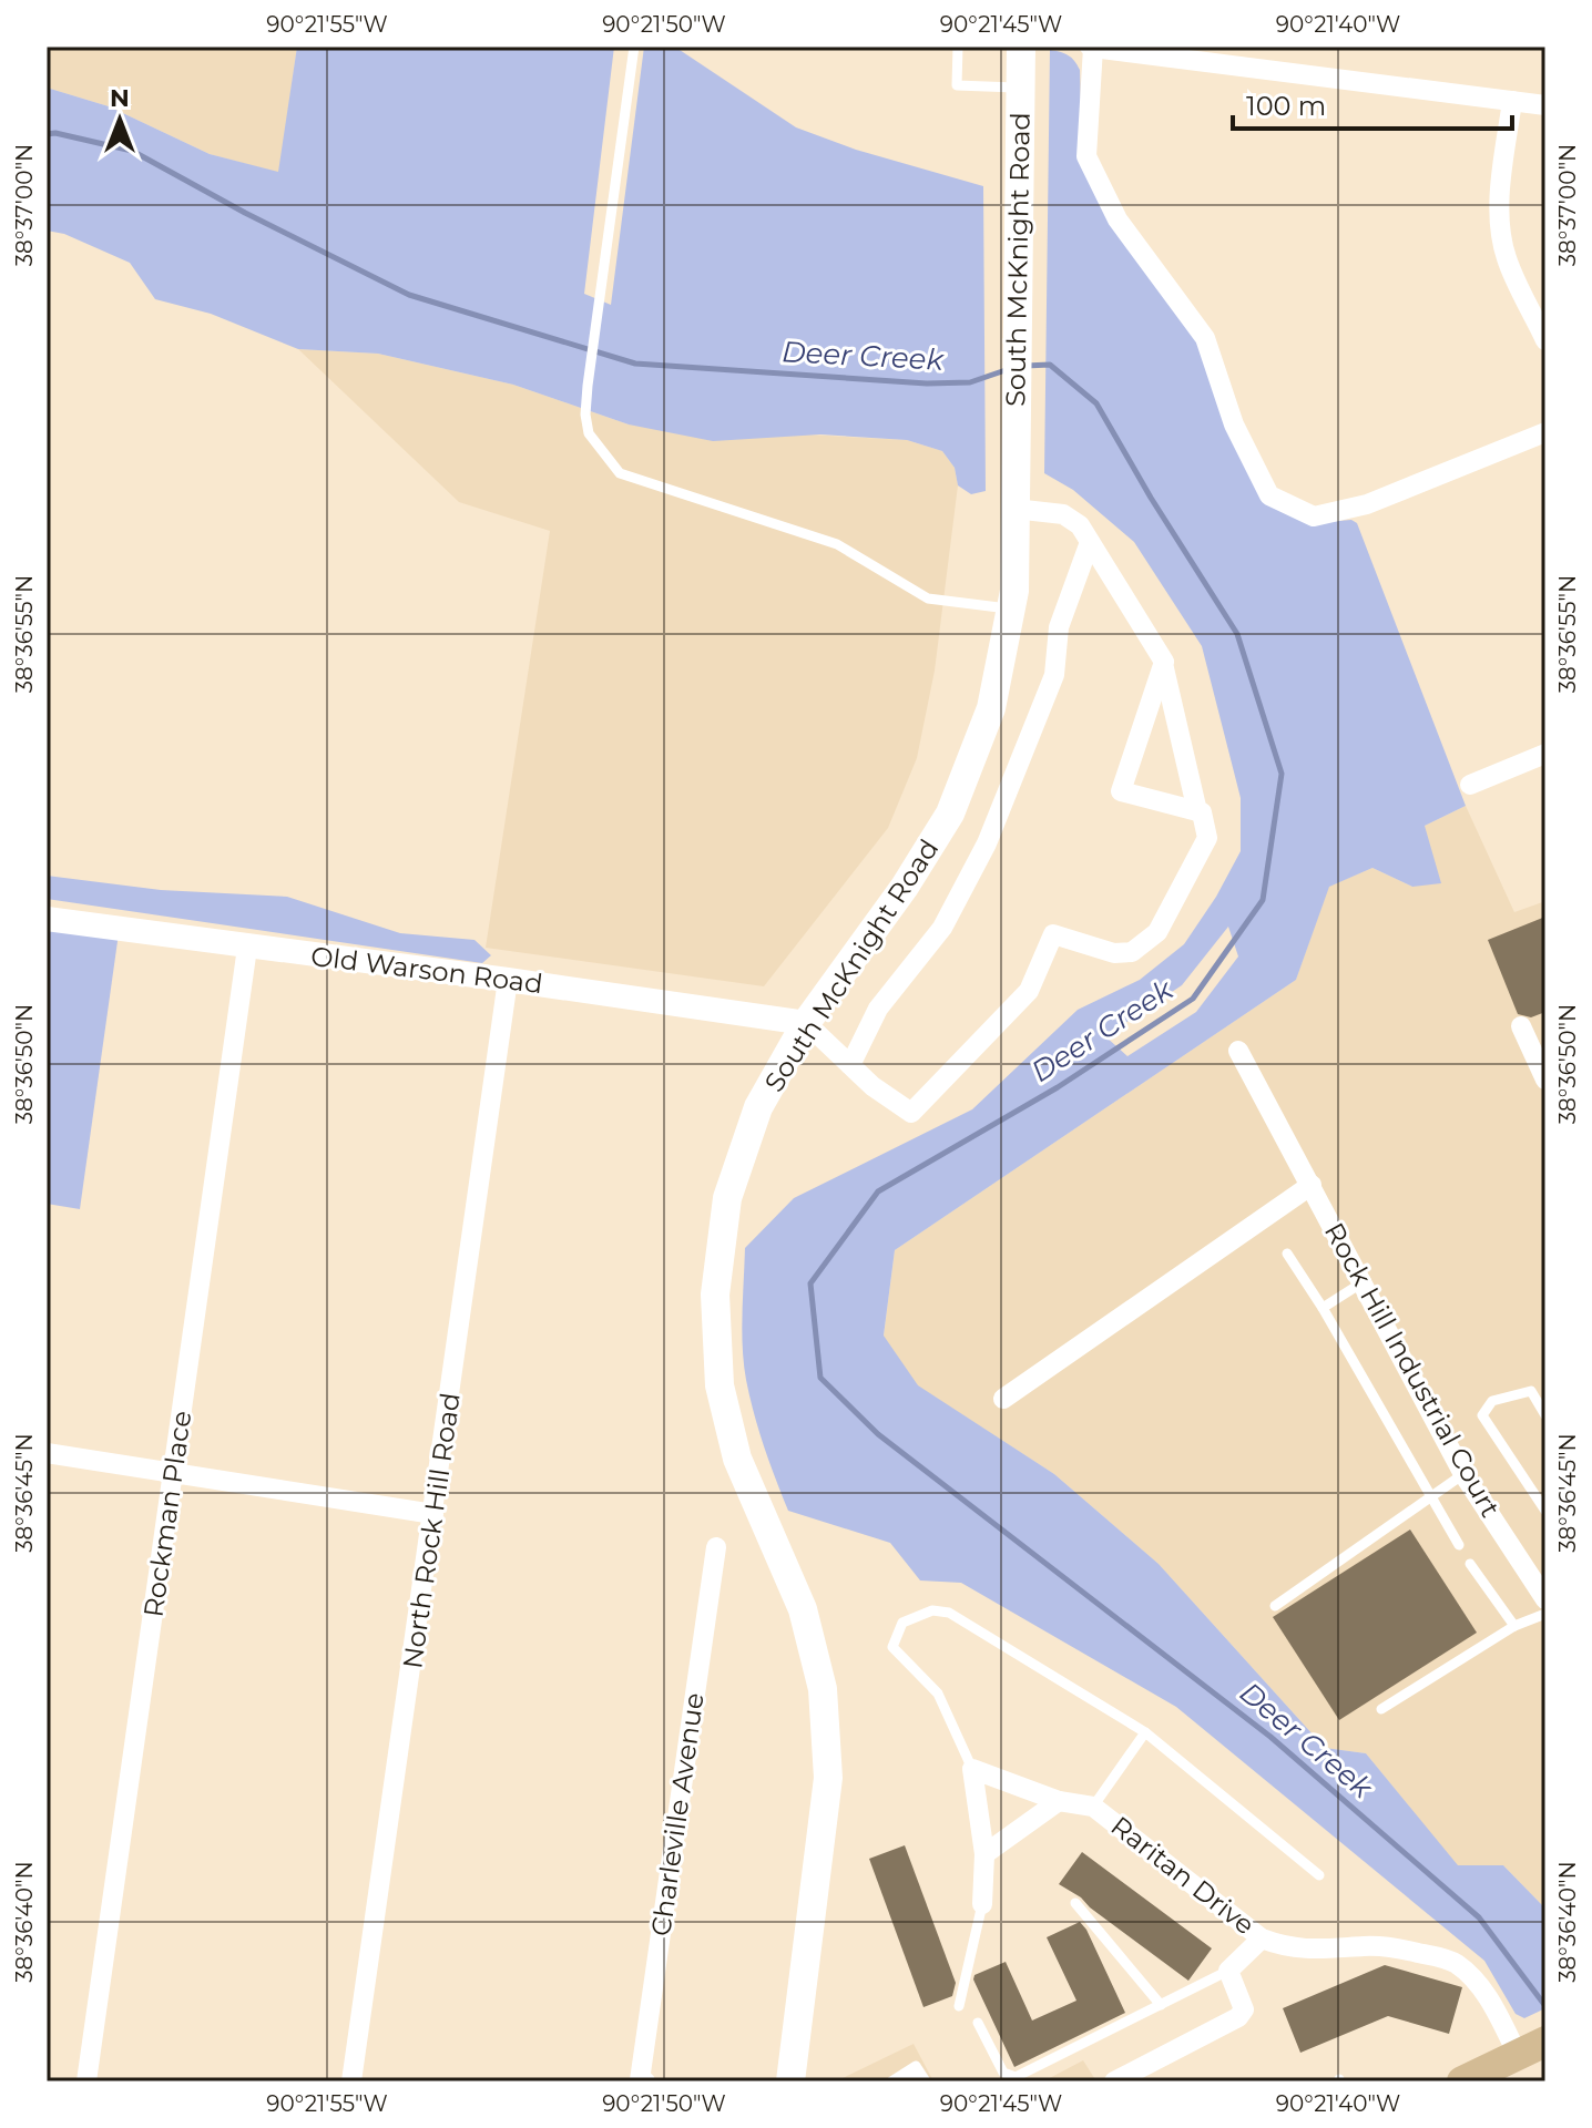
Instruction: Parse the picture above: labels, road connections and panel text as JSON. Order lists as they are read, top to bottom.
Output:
{
  "streets": {
    "main road": ["South McKnight Road"],
    "street": [
      "Old Warson Road",
      "Rock Hill Industrial Court",
      "Rockman Place",
      "North Rock Hill Road",
      "Charleville Avenue",
      "Raritan Drive"
    ]
  },
  "crossings": [
    ["South McKnight Road", "Old Warson Road"],
    ["Old Warson Road", "Rockman Place"],
    ["Old Warson Road", "North Rock Hill Road"]
  ],
  "water": ["Deer Creek"],
  "scale_bar": "100 m",
  "north": "top",
  "coordinates": [
    "90°21'55\"W",
    "90°21'50\"W",
    "90°21'45\"W",
    "90°21'40\"W",
    "38°37'00\"N",
    "38°36'55\"N",
    "38°36'50\"N",
    "38°36'45\"N",
    "38°36'40\"N"
  ]
}
